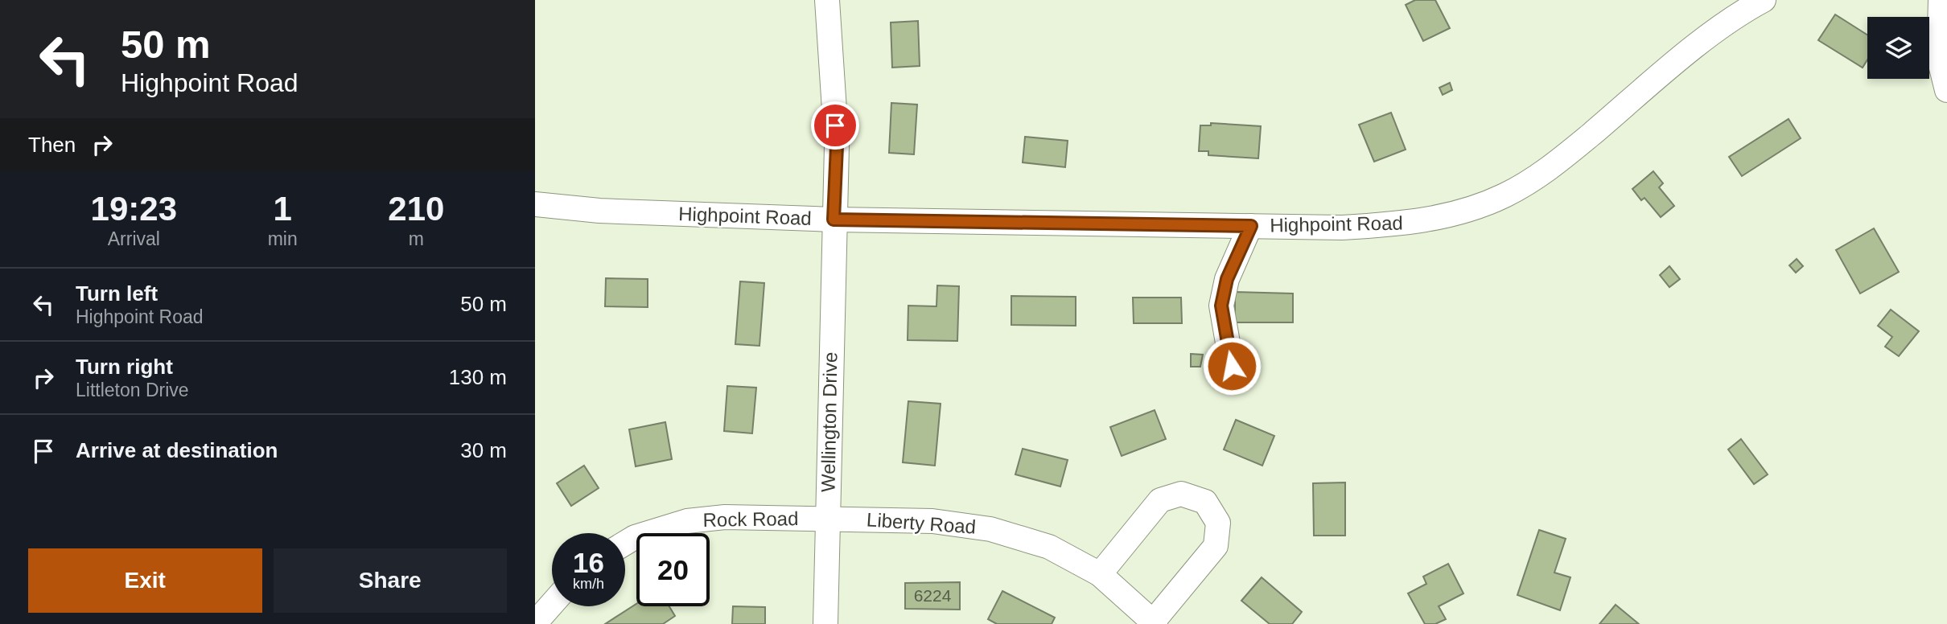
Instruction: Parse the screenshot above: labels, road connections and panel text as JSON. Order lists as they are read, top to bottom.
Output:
{
  "streets": {
    "street": [
      "Highpoint Road",
      "Wellington Drive",
      "Rock Road",
      "Liberty Road"
    ]
  },
  "crossings": [
    ["Highpoint Road", "Wellington Drive"],
    ["Wellington Drive", "Rock Road"],
    ["Wellington Drive", "Liberty Road"],
    ["Rock Road", "Liberty Road"]
  ],
  "house_numbers": ["6224"],
  "page": {
    "turn": ["50 m", "Highpoint Road"],
    "then": "Then",
    "eta": [
      "19:23",
      "Arrival",
      "1",
      "min",
      "210",
      "m"
    ],
    "list": [
      {
        "name": "Turn left",
        "note": "Highpoint Road",
        "value": "50 m"
      },
      {
        "name": "Turn right",
        "note": "Littleton Drive",
        "value": "130 m"
      },
      {
        "name": "Arrive at destination",
        "value": "30 m"
      }
    ],
    "speed": "16 km/h",
    "limit": "20",
    "buttons": ["Exit", "Share"]
  }
}
